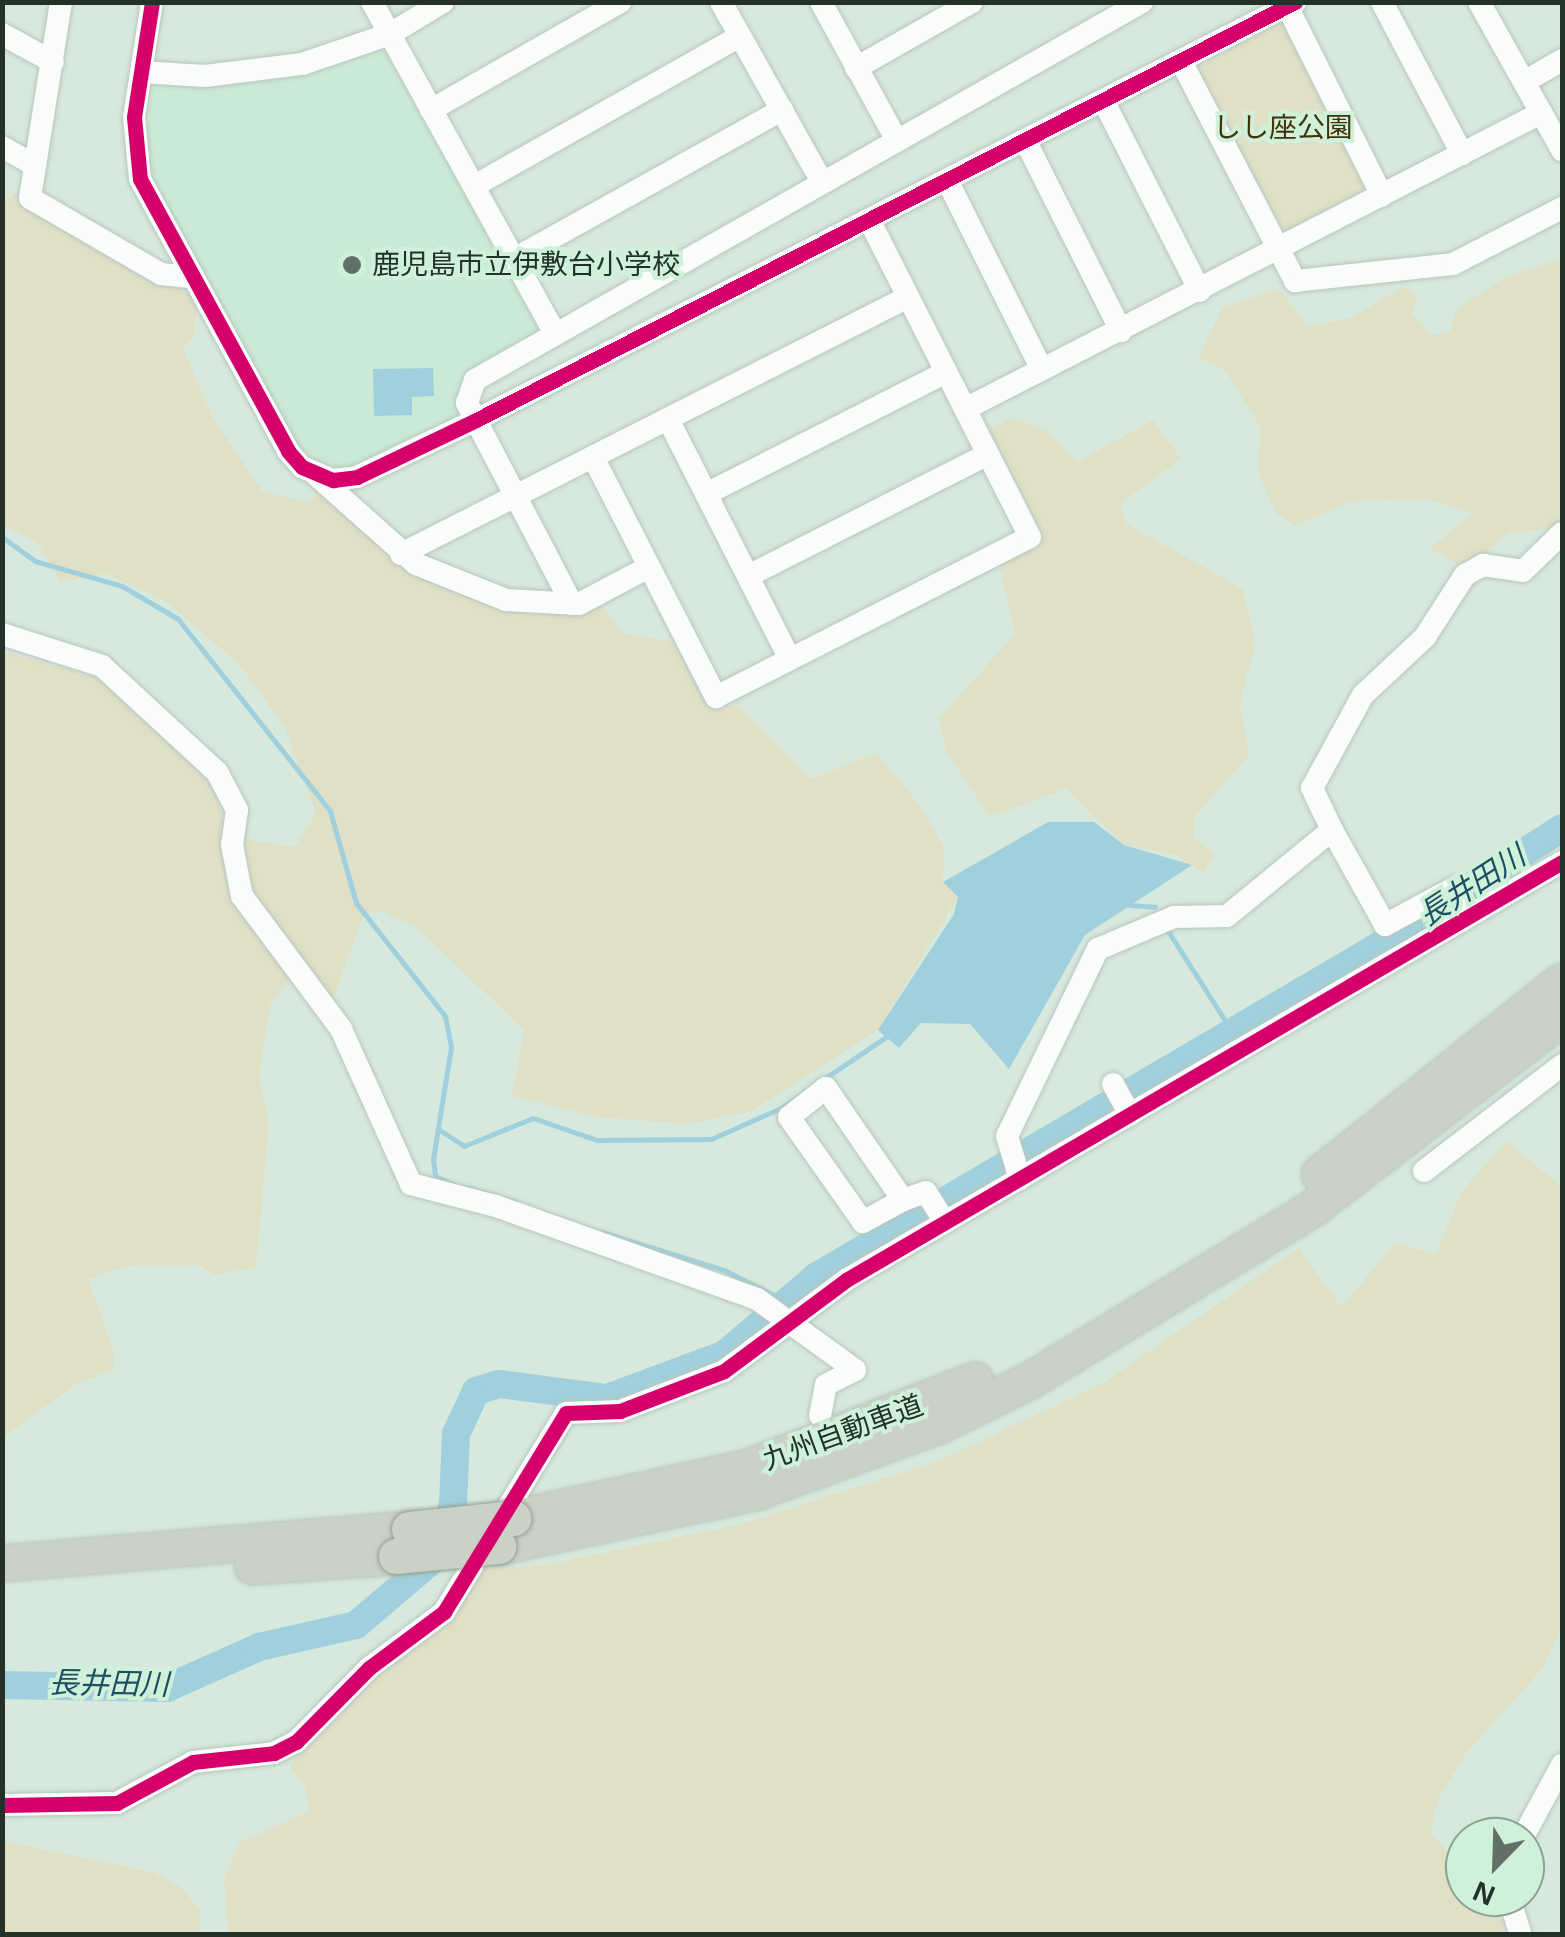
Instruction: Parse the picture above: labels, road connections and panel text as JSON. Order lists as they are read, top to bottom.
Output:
{
  "streets": {
    "highway": ["九州自動車道"]
  },
  "water": ["長井田川"],
  "parks": ["しし座公園"],
  "places": ["鹿児島市立伊敷台小学校"],
  "north": "bottom left"
}
